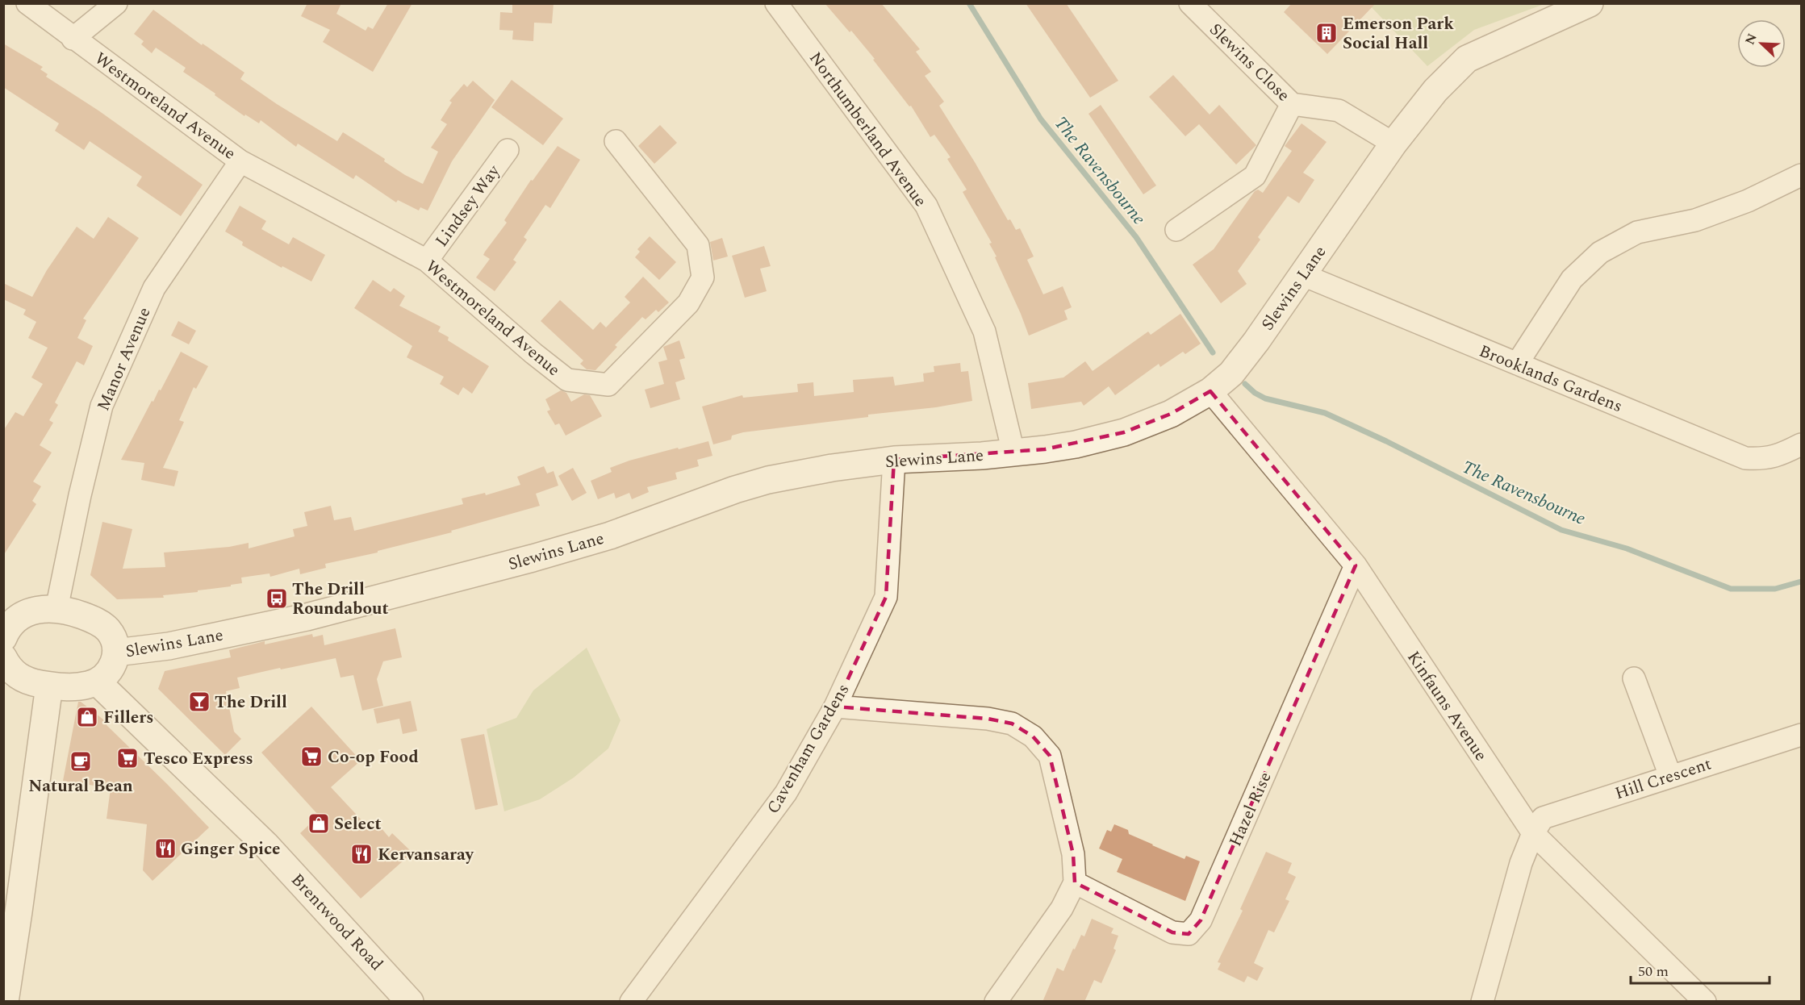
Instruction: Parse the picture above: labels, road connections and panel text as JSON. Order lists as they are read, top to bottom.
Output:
{
  "streets": {
    "street": [
      "Slewins Close",
      "Westmoreland Avenue",
      "Northumberland Avenue",
      "Lindsey Way",
      "Slewins Lane",
      "Manor Avenue",
      "Brooklands Gardens",
      "Kinfauns Avenue",
      "Cavenham Gardens",
      "Hill Crescent",
      "Hazel Rise",
      "Brentwood Road"
    ]
  },
  "crossings": [
    ["Slewins Close", "Slewins Lane"],
    ["Westmoreland Avenue", "Lindsey Way"],
    ["Westmoreland Avenue", "Manor Avenue"],
    ["Northumberland Avenue", "Slewins Lane"],
    ["Slewins Lane", "Brooklands Gardens"],
    ["Slewins Lane", "Kinfauns Avenue"],
    ["Slewins Lane", "Cavenham Gardens"],
    ["Kinfauns Avenue", "Hill Crescent"],
    ["Kinfauns Avenue", "Hazel Rise"]
  ],
  "water": ["The Ravensbourne"],
  "places": {
    "building": ["Emerson Park Social Hall"],
    "bus stop": ["The Drill Roundabout"],
    "bar": ["The Drill"],
    "shop": ["Fillers", "Select"],
    "supermarket": ["Co-op Food", "Tesco Express"],
    "cafe": ["Natural Bean"],
    "restaurant": ["Ginger Spice", "Kervansaray"]
  },
  "scale_bar": "50 m",
  "north": "top left"
}
